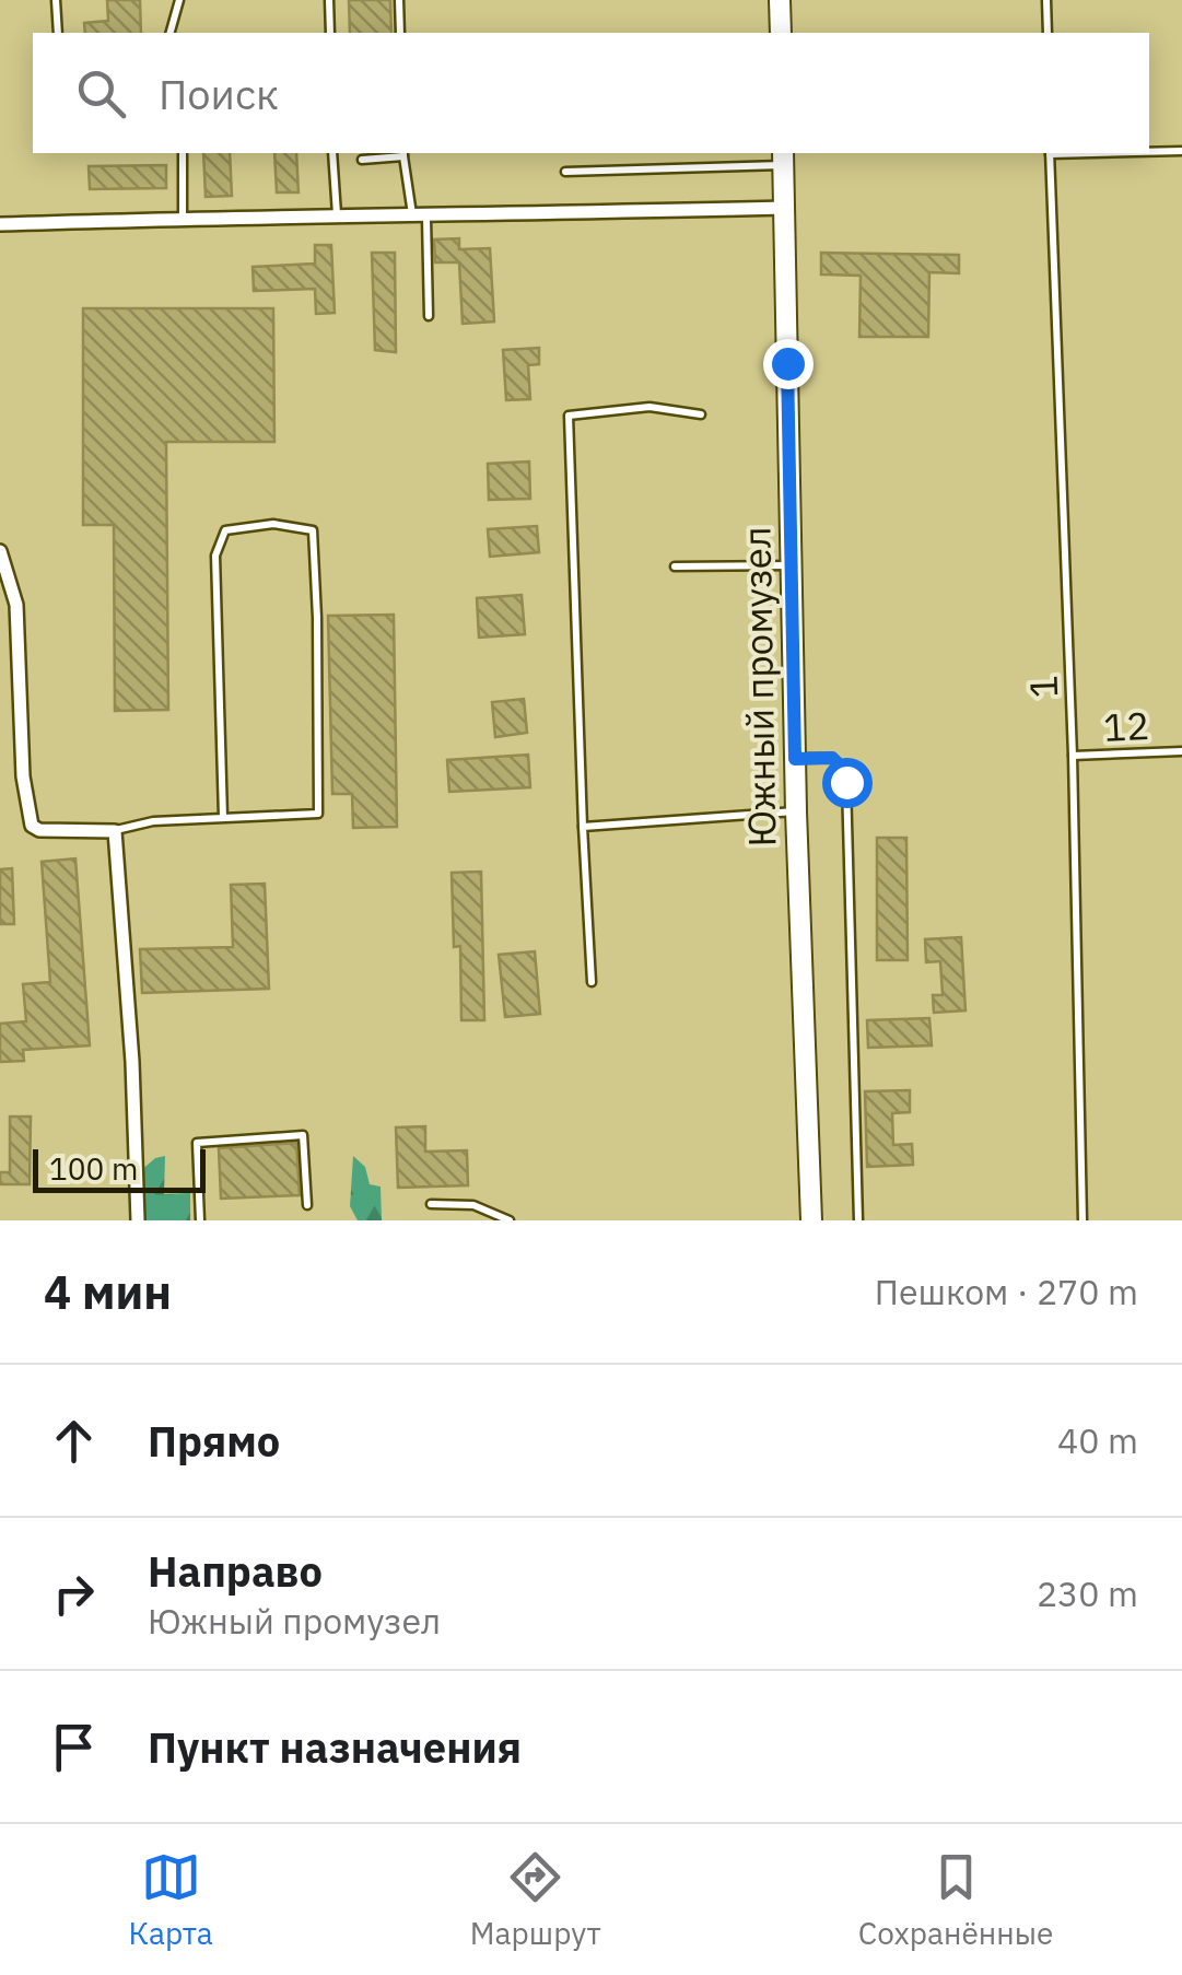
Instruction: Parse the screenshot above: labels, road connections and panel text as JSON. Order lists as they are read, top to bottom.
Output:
{
  "streets": {
    "street": ["Южный промузел"],
    "lane": ["1", "12"]
  },
  "crossings": [
    ["1", "12"]
  ],
  "scale_bar": "100 m",
  "page": {
    "search": "Поиск",
    "scale": "100 m",
    "heading": ["4 мин", "Пешком · 270 m"],
    "list": [
      ["Прямо", "40 m"],
      ["Направо", "Южный промузел", "230 m"],
      "Пункт назначения"
    ],
    "nav": ["Карта", "Маршрут", "Сохранённые"]
  }
}
